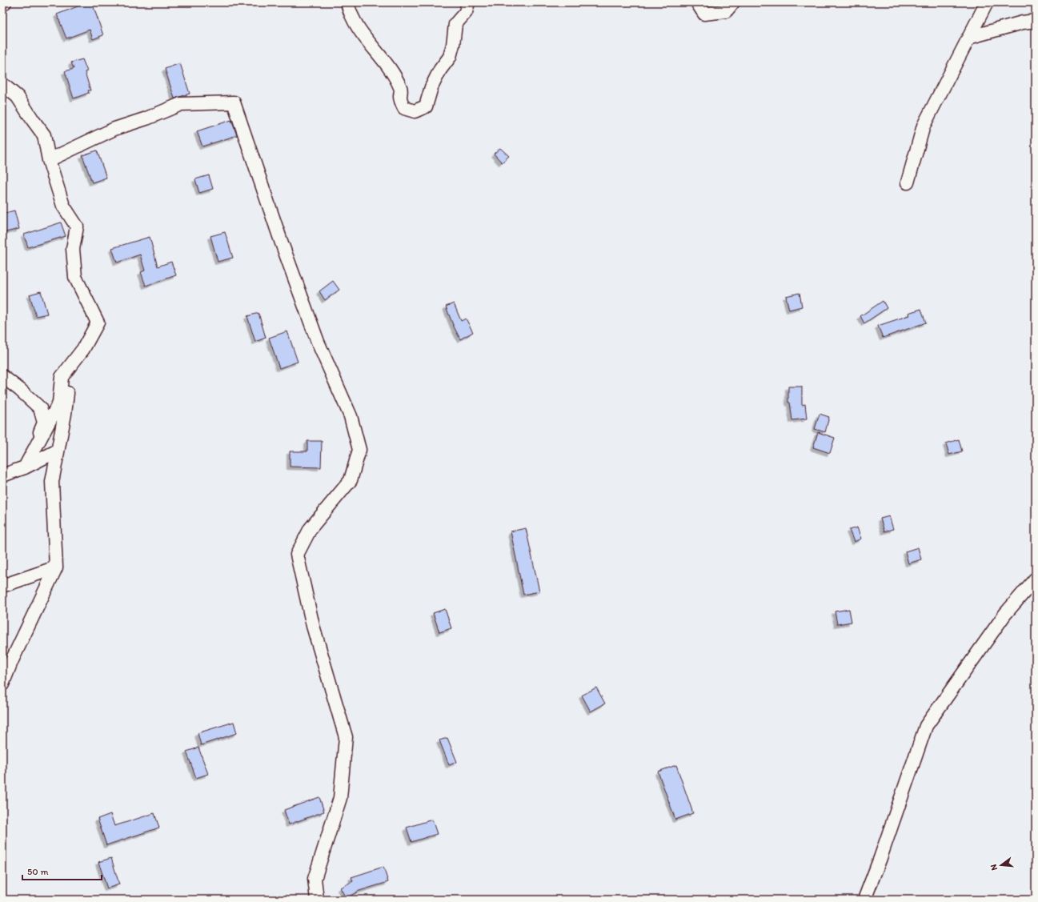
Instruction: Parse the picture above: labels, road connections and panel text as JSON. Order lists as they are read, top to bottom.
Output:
{
  "scale_bar": "50 m",
  "north": "left"
}
